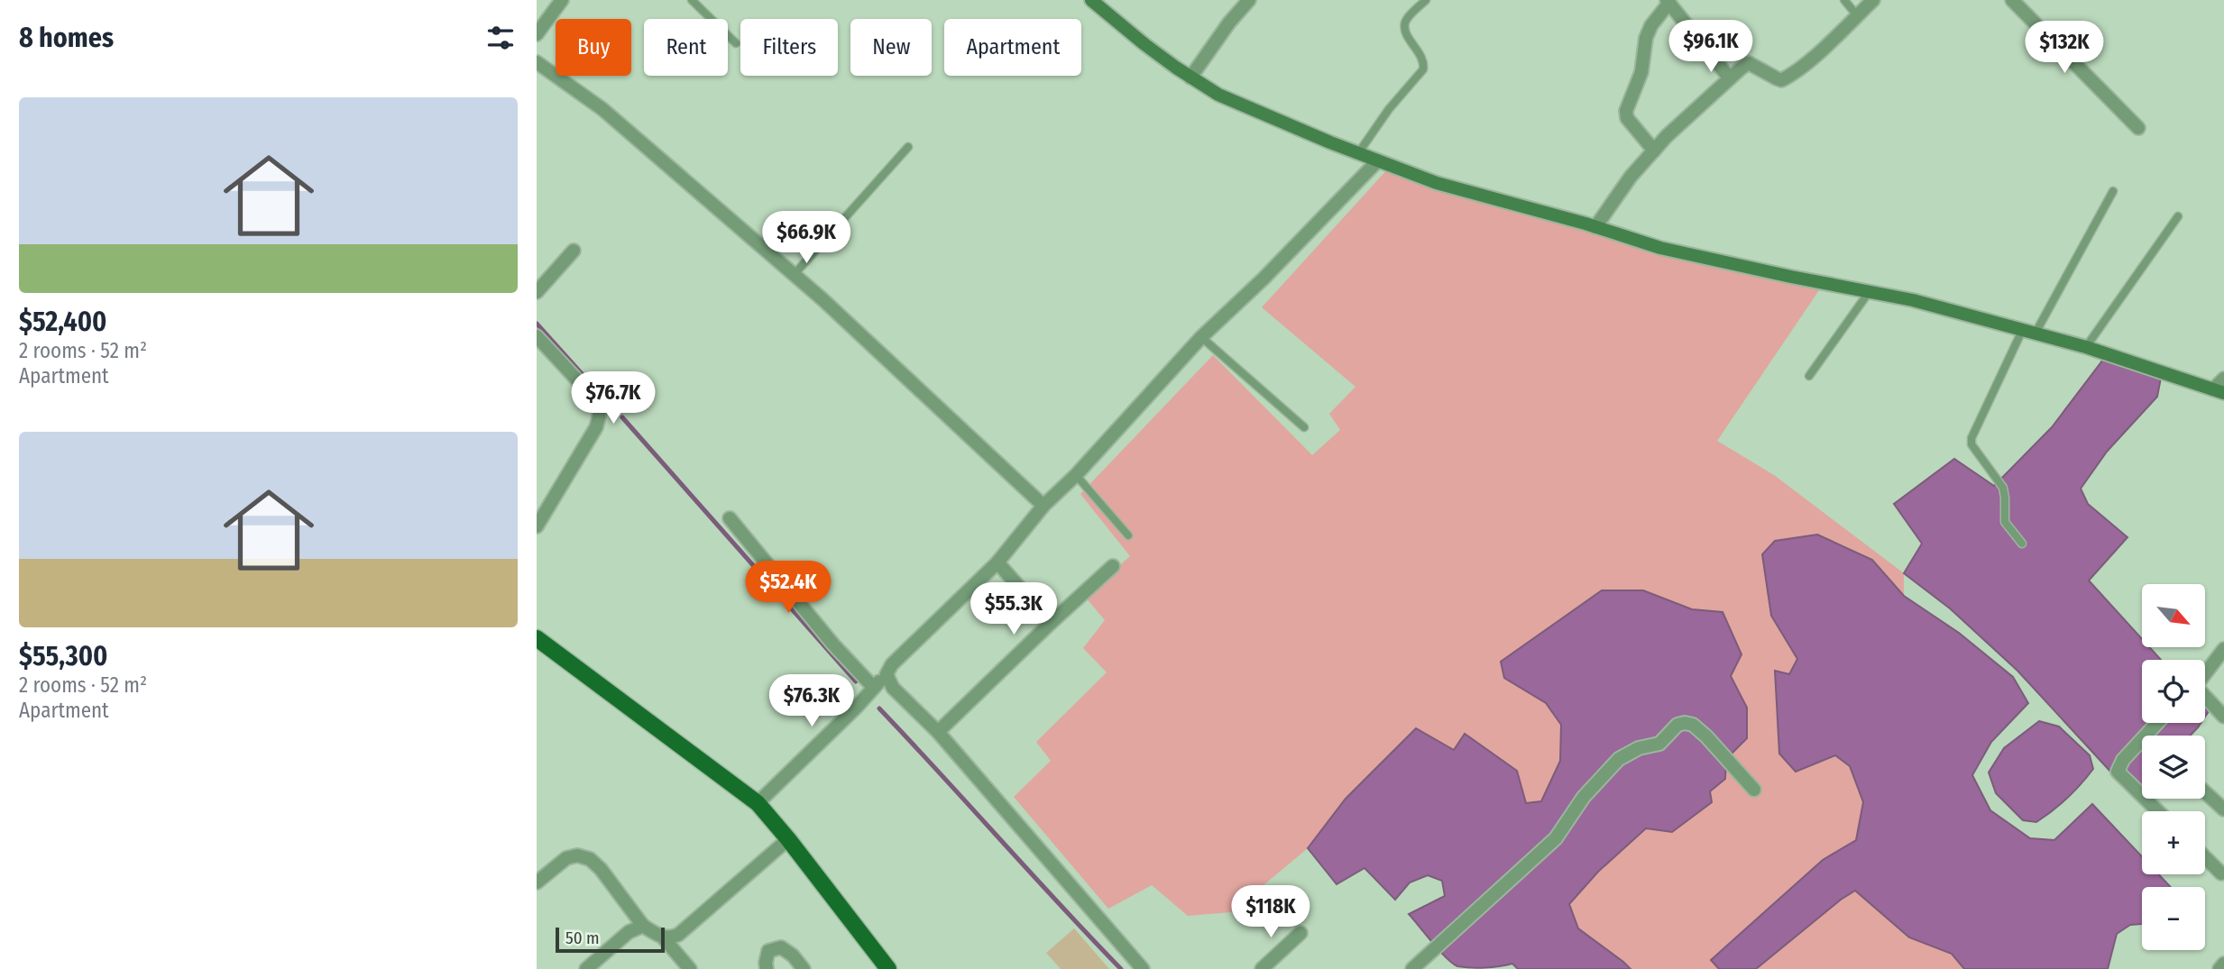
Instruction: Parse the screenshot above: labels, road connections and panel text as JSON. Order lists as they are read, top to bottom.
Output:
{
  "scale_bar": "50 m",
  "north": "bottom right",
  "page": {
    "heading": "8 homes",
    "chip": [
      "Buy",
      "Rent",
      "Filters",
      "New",
      "Apartment"
    ],
    "price": [
      "$96.1K",
      "$132K",
      "$66.9K",
      "$76.7K",
      "$52.4K",
      "$55.3K",
      "$76.3K",
      "$118K"
    ],
    "list": [
      {
        "name": "$52,400",
        "note": "2 rooms · 52 m² · Apartment"
      },
      {
        "name": "$55,300",
        "note": "2 rooms · 52 m² · Apartment"
      }
    ],
    "map_buttons": ["+", "−"],
    "scale": "50 m"
  }
}
